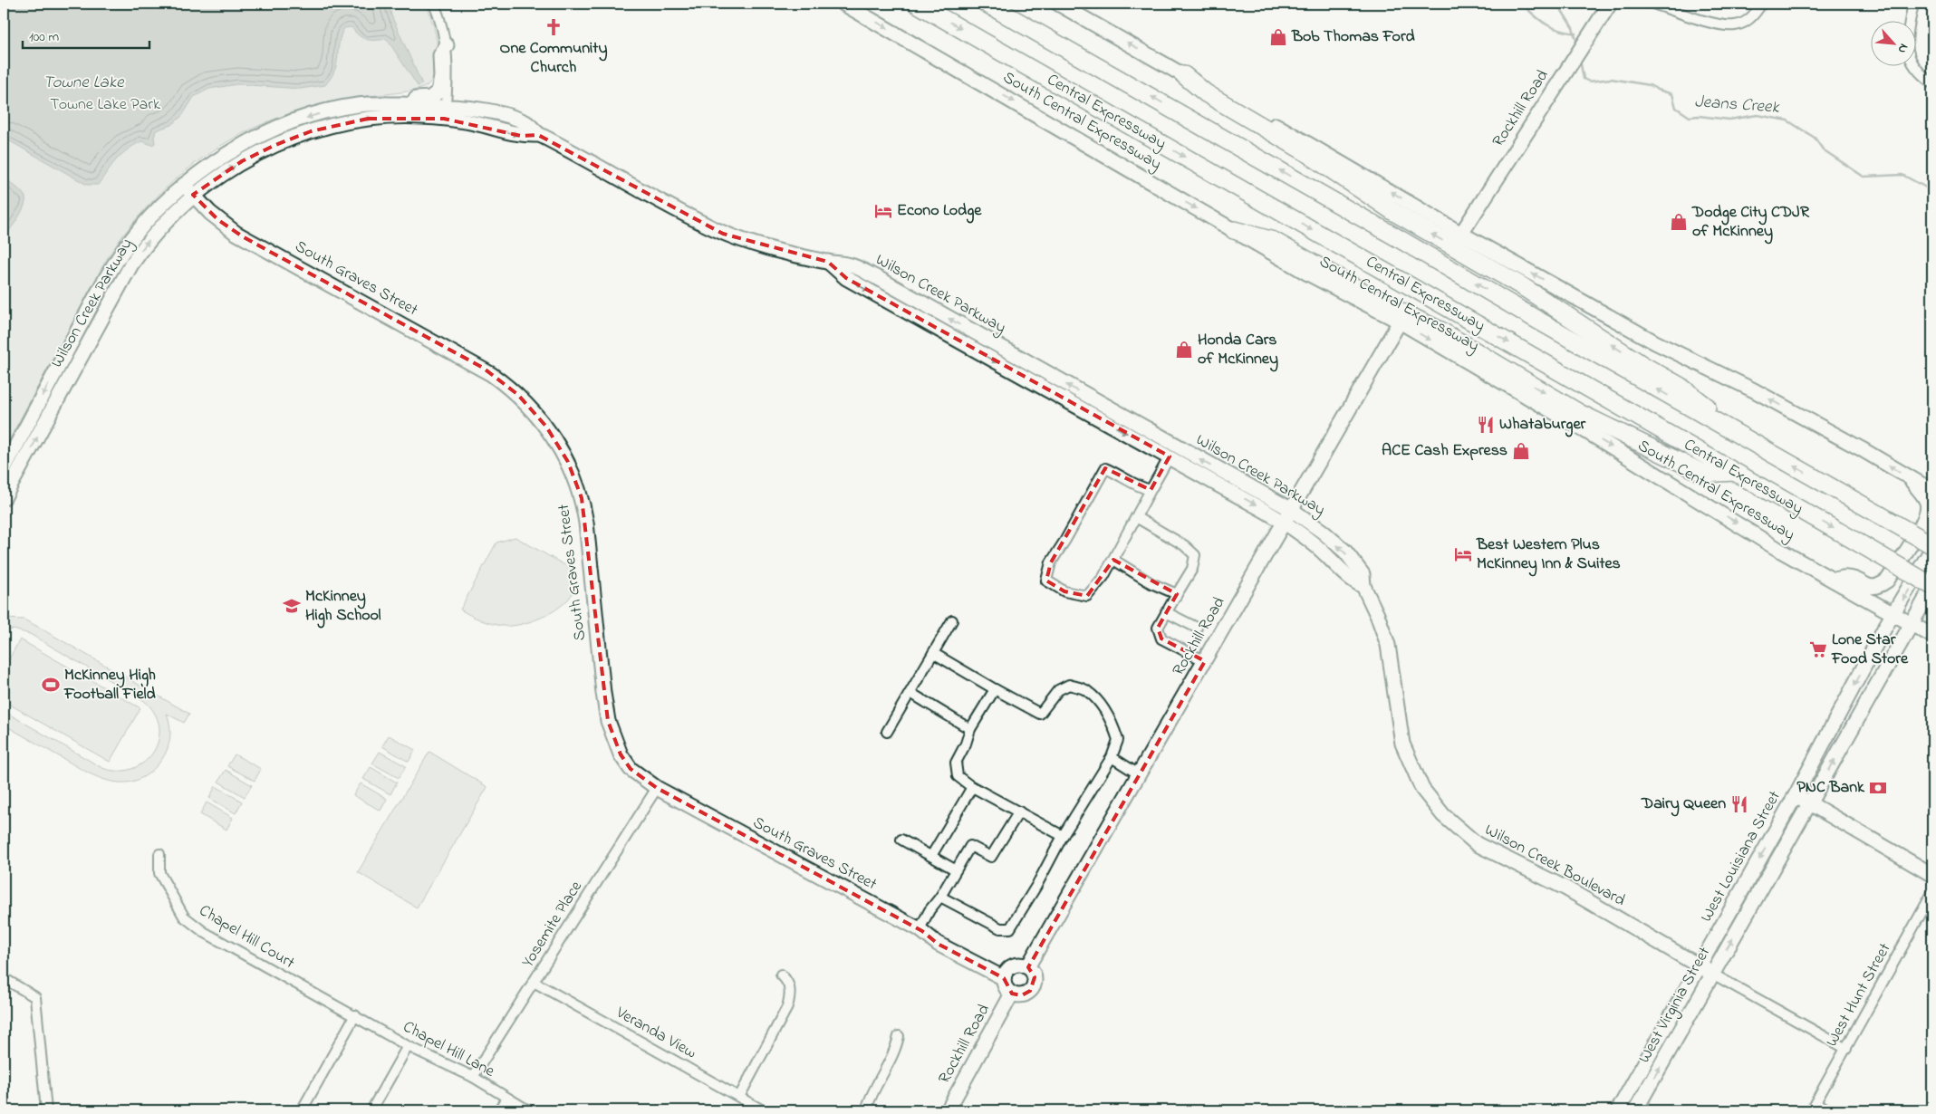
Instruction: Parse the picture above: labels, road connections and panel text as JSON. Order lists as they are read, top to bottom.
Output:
{
  "streets": {
    "highway": ["Central Expressway"],
    "main road": [
      "Rockhill Road",
      "South Central Expressway",
      "South Graves Street",
      "Wilson Creek Parkway",
      "West Louisiana Street",
      "Wilson Creek Boulevard",
      "West Virginia Street"
    ],
    "street": [
      "Yosemite Place",
      "Chapel Hill Court",
      "West Hunt Street",
      "Veranda View",
      "Chapel Hill Lane"
    ]
  },
  "crossings": [
    ["Rockhill Road", "South Central Expressway"],
    ["Rockhill Road", "South Graves Street"],
    ["Rockhill Road", "Wilson Creek Parkway"],
    ["Central Expressway", "West Virginia Street"],
    ["South Central Expressway", "West Louisiana Street"],
    ["South Central Expressway", "West Virginia Street"],
    ["South Graves Street", "Wilson Creek Parkway"],
    ["South Graves Street", "Yosemite Place"],
    ["Wilson Creek Parkway", "Wilson Creek Boulevard"],
    ["West Louisiana Street", "Wilson Creek Boulevard"],
    ["Wilson Creek Boulevard", "West Hunt Street"],
    ["Wilson Creek Boulevard", "West Virginia Street"],
    ["Yosemite Place", "Veranda View"],
    ["Yosemite Place", "Chapel Hill Lane"],
    ["Chapel Hill Court", "Chapel Hill Lane"]
  ],
  "one_way": ["West Louisiana Street", "West Virginia Street"],
  "water": ["Towne Lake", "Jeans Creek"],
  "parks": ["Towne Lake Park"],
  "places": {
    "church": ["One Community Church"],
    "shop": [
      "Bob Thomas Ford",
      "Dodge City CDJR of McKinney",
      "Honda Cars of McKinney",
      "ACE Cash Express"
    ],
    "hotel": ["Econo Lodge", "Best Western Plus McKinney Inn & Suites"],
    "restaurant": ["Whataburger", "Dairy Queen"],
    "school or university": ["McKinney High School"],
    "supermarket": ["Lone Star Food Store"],
    "sports": ["McKinney High Football Field"],
    "bank": ["PNC Bank"]
  },
  "scale_bar": "100 m",
  "north": "bottom right"
}
